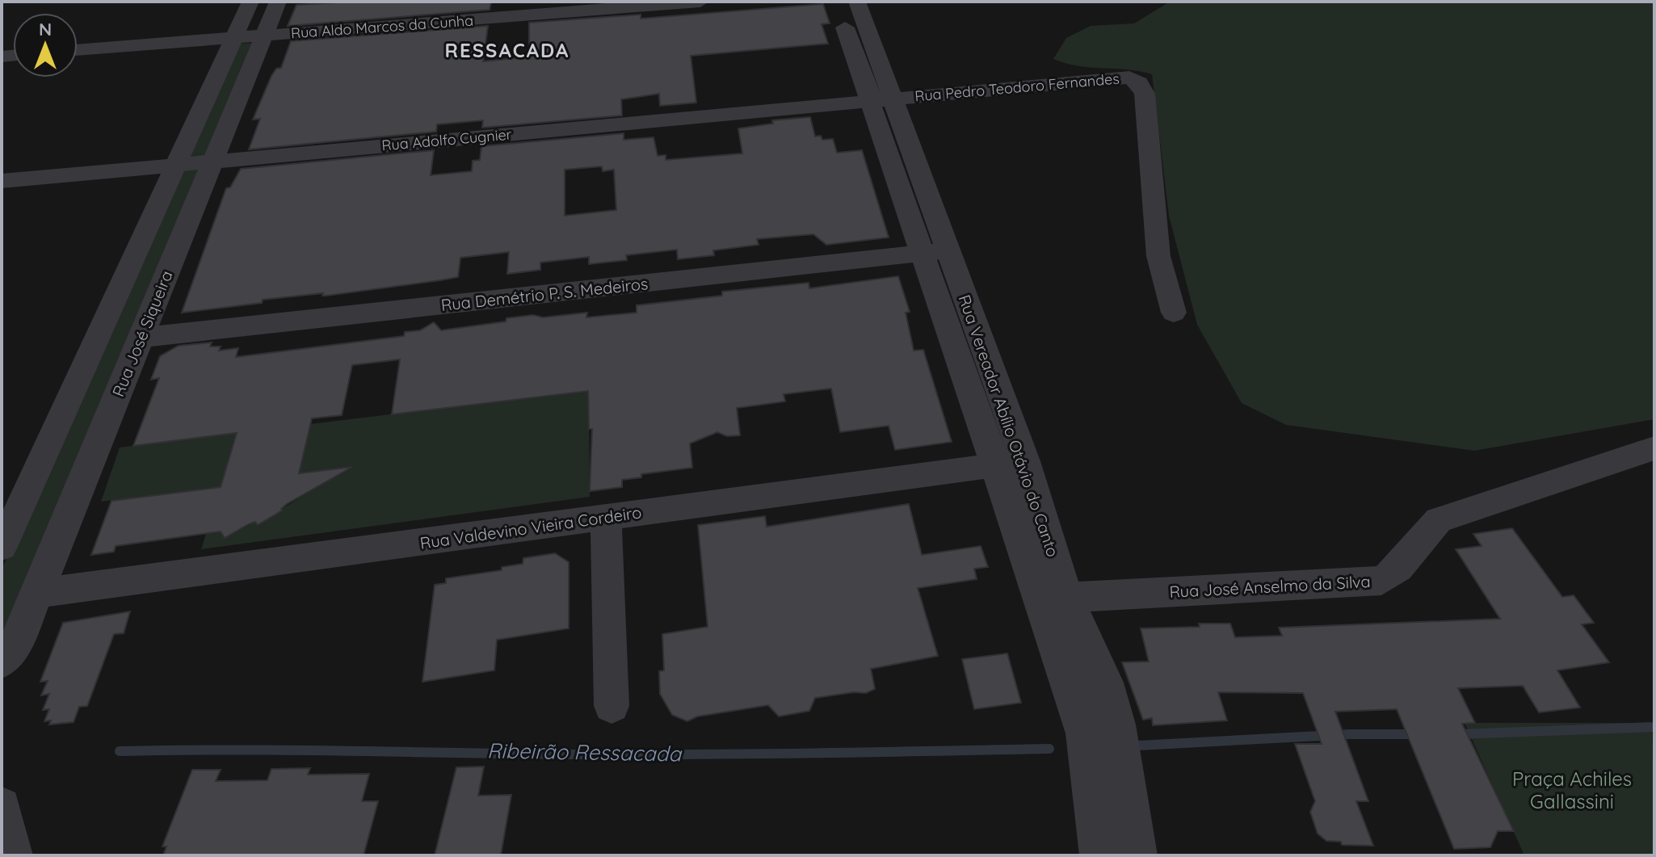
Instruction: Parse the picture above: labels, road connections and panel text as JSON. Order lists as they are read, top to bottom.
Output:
{
  "streets": {
    "street": [
      "Rua Aldo Marcos da Cunha",
      "Rua Pedro Teodoro Fernandes",
      "Rua Adolfo Cugnier",
      "Rua Demétrio P. S. Medeiros",
      "Rua José Siqueira",
      "Rua Vereador Abílio Otávio do Canto",
      "Rua Valdevino Vieira Cordeiro",
      "Rua José Anselmo da Silva"
    ]
  },
  "crossings": [
    ["Rua Aldo Marcos da Cunha", "Rua José Siqueira"],
    ["Rua Pedro Teodoro Fernandes", "Rua Adolfo Cugnier"],
    ["Rua Pedro Teodoro Fernandes", "Rua Vereador Abílio Otávio do Canto"],
    ["Rua Adolfo Cugnier", "Rua José Siqueira"],
    ["Rua Adolfo Cugnier", "Rua Vereador Abílio Otávio do Canto"],
    ["Rua Demétrio P. S. Medeiros", "Rua José Siqueira"],
    ["Rua Demétrio P. S. Medeiros", "Rua Vereador Abílio Otávio do Canto"],
    ["Rua José Siqueira", "Rua Valdevino Vieira Cordeiro"],
    ["Rua Vereador Abílio Otávio do Canto", "Rua Valdevino Vieira Cordeiro"],
    ["Rua Vereador Abílio Otávio do Canto", "Rua José Anselmo da Silva"]
  ],
  "districts": ["RESSACADA"],
  "water": ["Ribeirão Ressacada"],
  "parks": ["Praça Achiles Gallassini"],
  "north": "top"
}
